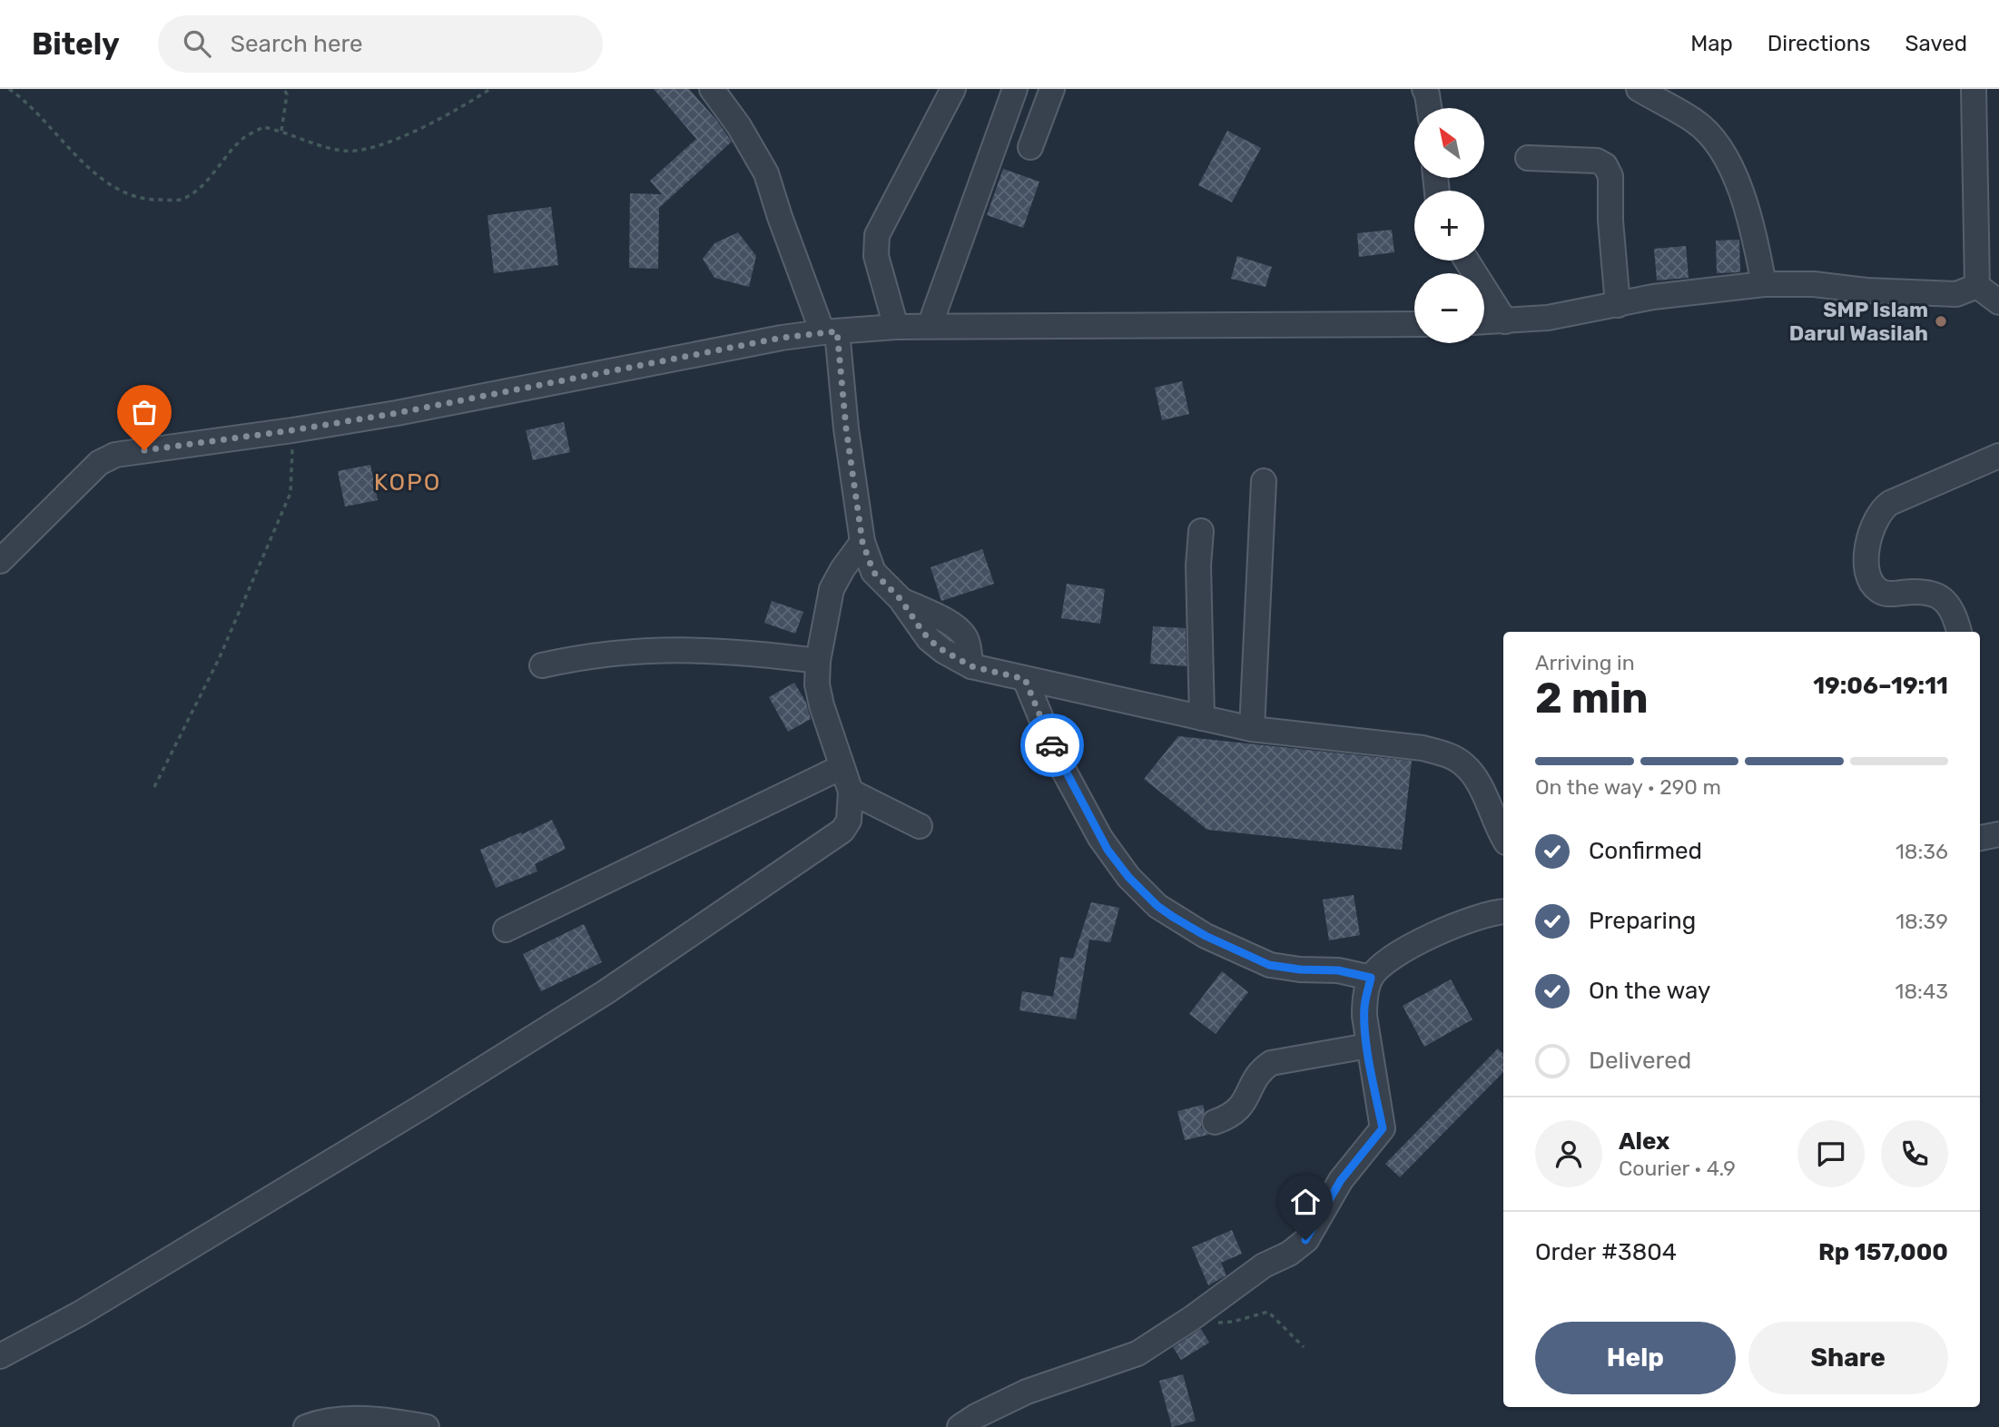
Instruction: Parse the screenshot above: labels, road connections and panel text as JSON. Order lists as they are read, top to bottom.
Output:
{
  "districts": ["KOPO"],
  "places": ["SMP Islam Darul Wasilah"],
  "north": "top left",
  "page": {
    "header": "Bitely",
    "search": "Search here",
    "nav": ["Map", "Directions", "Saved"],
    "map_buttons": ["+", "−"],
    "heading": ["2 min", "Arriving in", "19:06–19:11"],
    "panel": [
      "Alex",
      "Courier · 4.9",
      "Order #3804",
      "Rp 157,000"
    ],
    "bar": "On the way · 290 m",
    "list": [
      ["Confirmed", "18:36"],
      ["Preparing", "18:39"],
      ["On the way", "18:43"],
      "Delivered"
    ],
    "buttons": ["Help", "Share"]
  }
}
